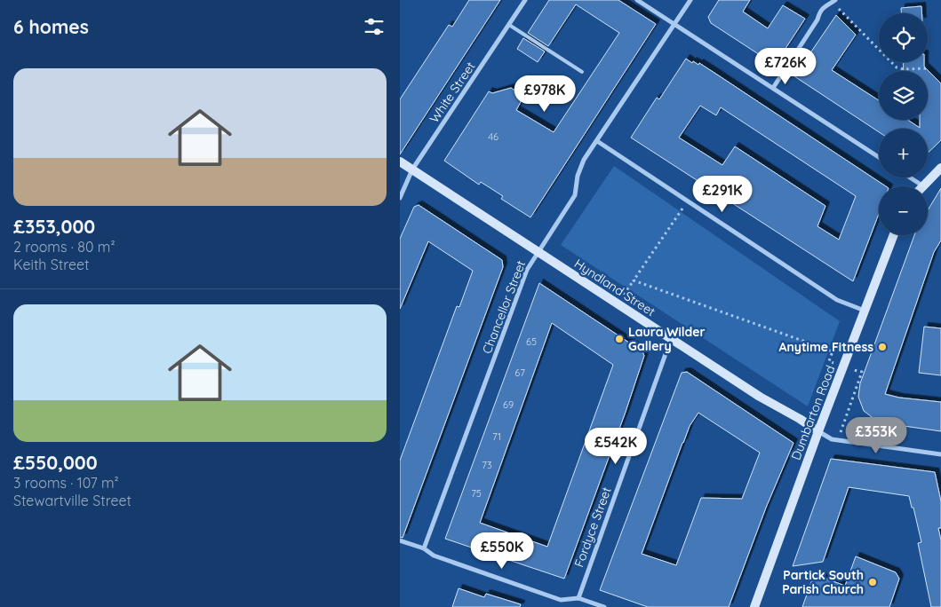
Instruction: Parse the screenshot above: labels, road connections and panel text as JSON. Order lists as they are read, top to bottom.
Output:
{
  "streets": {
    "street": [
      "White Street",
      "Hyndland Street",
      "Chancellor Street",
      "Dumbarton Road",
      "Fordyce Street"
    ]
  },
  "crossings": [
    ["White Street", "Hyndland Street"],
    ["Hyndland Street", "Chancellor Street"],
    ["Hyndland Street", "Dumbarton Road"],
    ["Hyndland Street", "Fordyce Street"]
  ],
  "places": ["Laura Wilder Gallery", "Anytime Fitness", "Partick South Parish Church"],
  "house_numbers": [
    "46",
    "65",
    "67",
    "69",
    "71",
    "73",
    "75"
  ],
  "page": {
    "heading": "6 homes",
    "map_buttons": ["+", "−"],
    "price": [
      "£726K",
      "£978K",
      "£291K",
      "£353K",
      "£542K",
      "£550K"
    ],
    "list": [
      {
        "name": "£353,000",
        "note": "2 rooms · 80 m² · Keith Street"
      },
      {
        "name": "£550,000",
        "note": "3 rooms · 107 m² · Stewartville Street"
      }
    ]
  }
}
